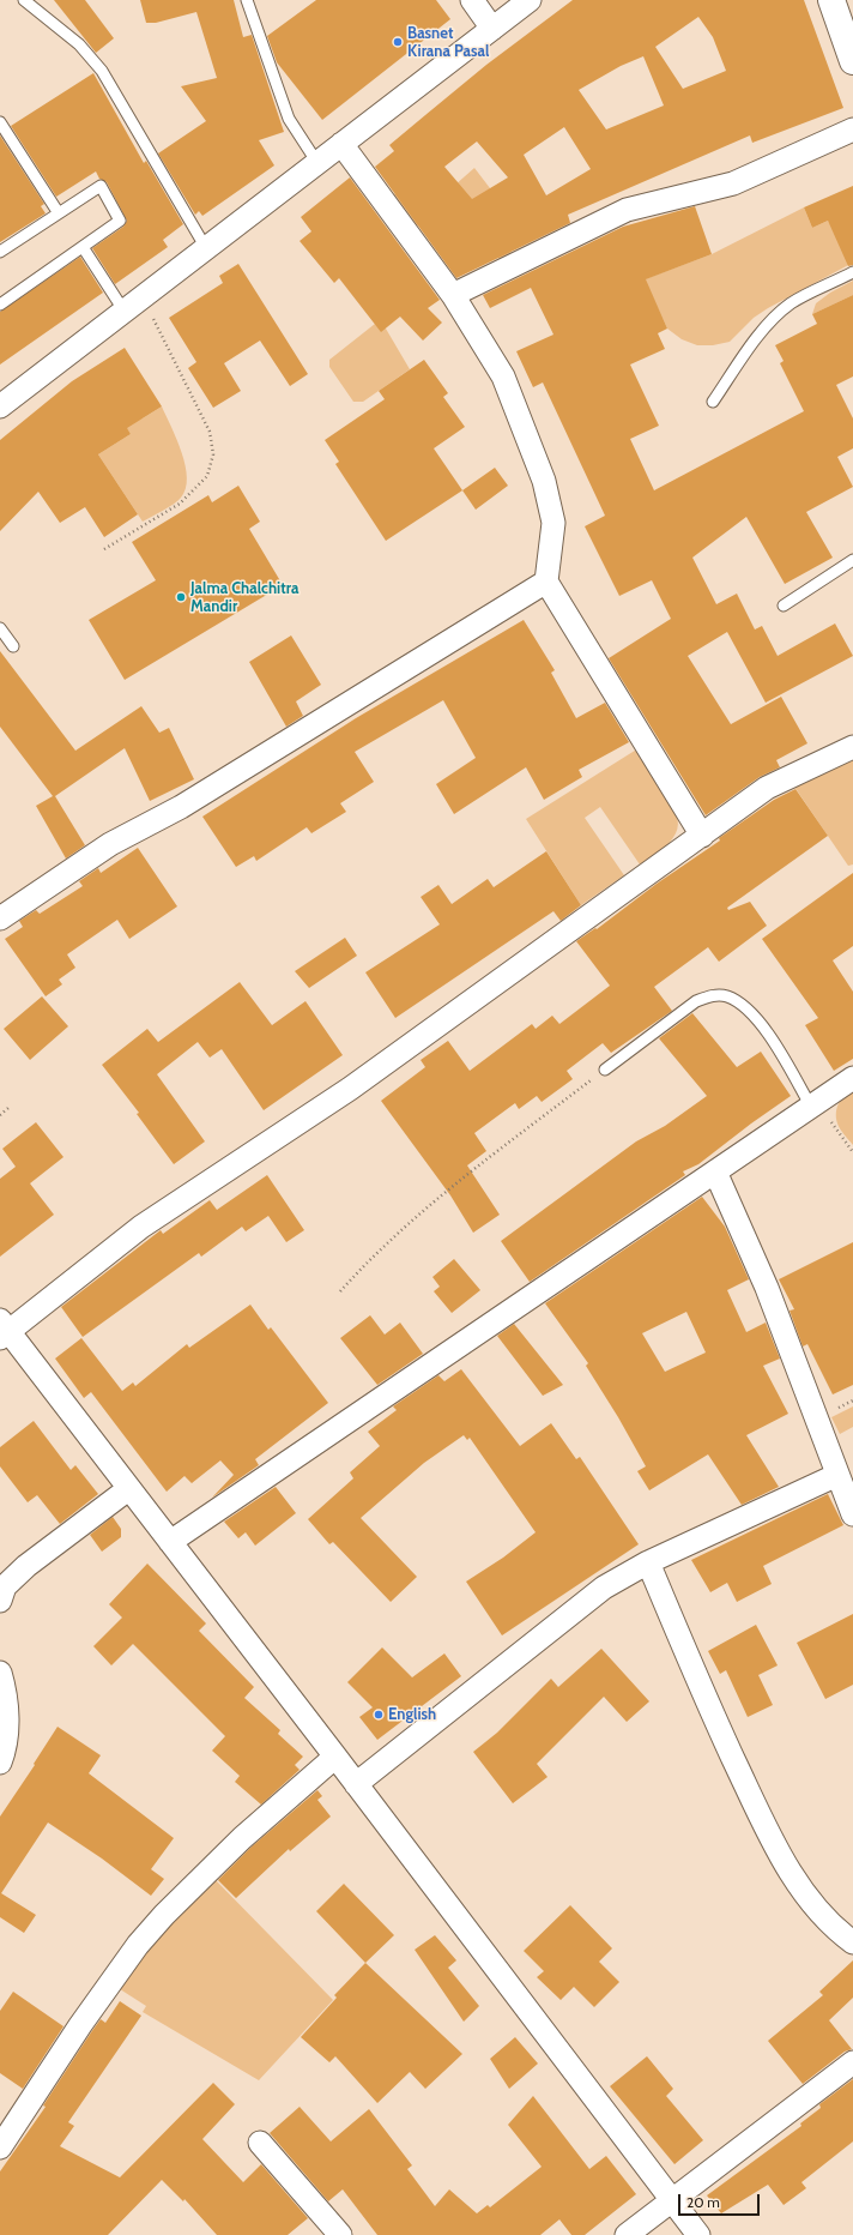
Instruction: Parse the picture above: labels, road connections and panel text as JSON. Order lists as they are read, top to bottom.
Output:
{
  "places": ["Basnet Kirana Pasal", "Jalma Chalchitra Mandir", "English"],
  "scale_bar": "20 m"
}
